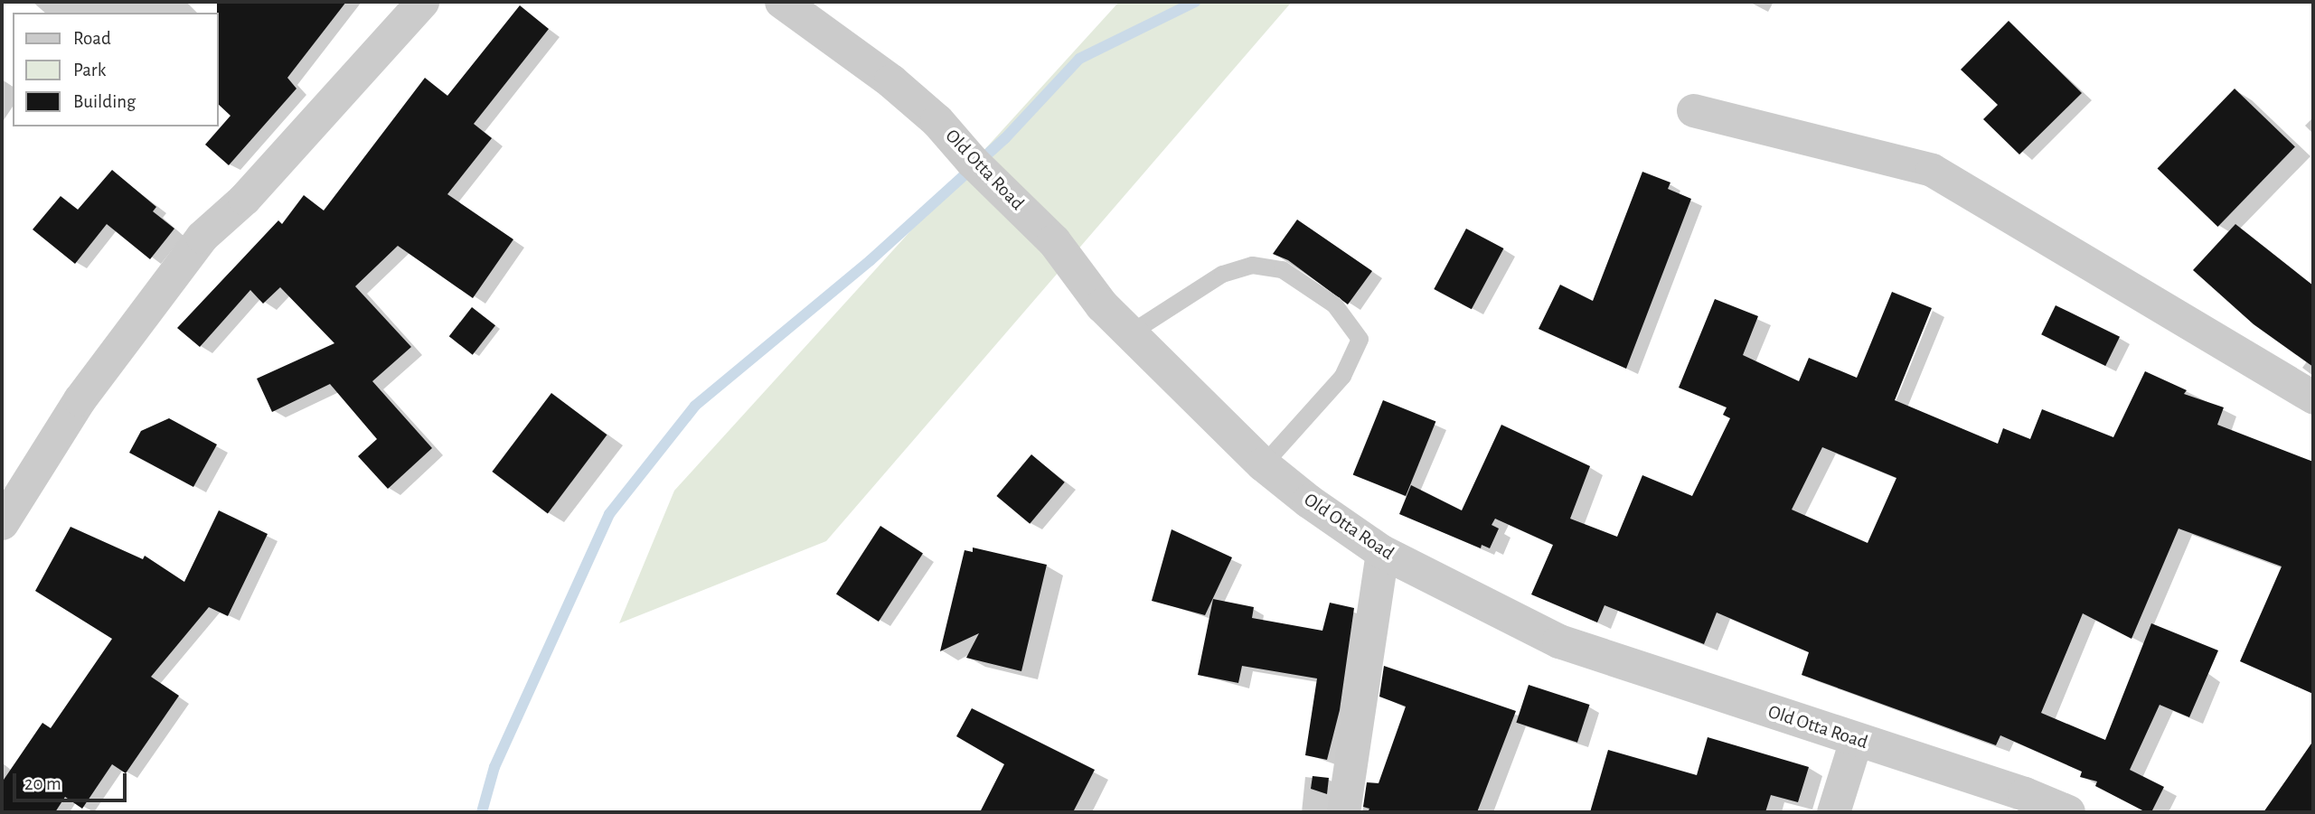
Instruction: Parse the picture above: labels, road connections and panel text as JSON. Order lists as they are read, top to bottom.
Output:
{
  "streets": {
    "street": ["Old Otta Road"]
  },
  "legend": ["Road", "Park", "Building"],
  "scale_bar": "20 m"
}
